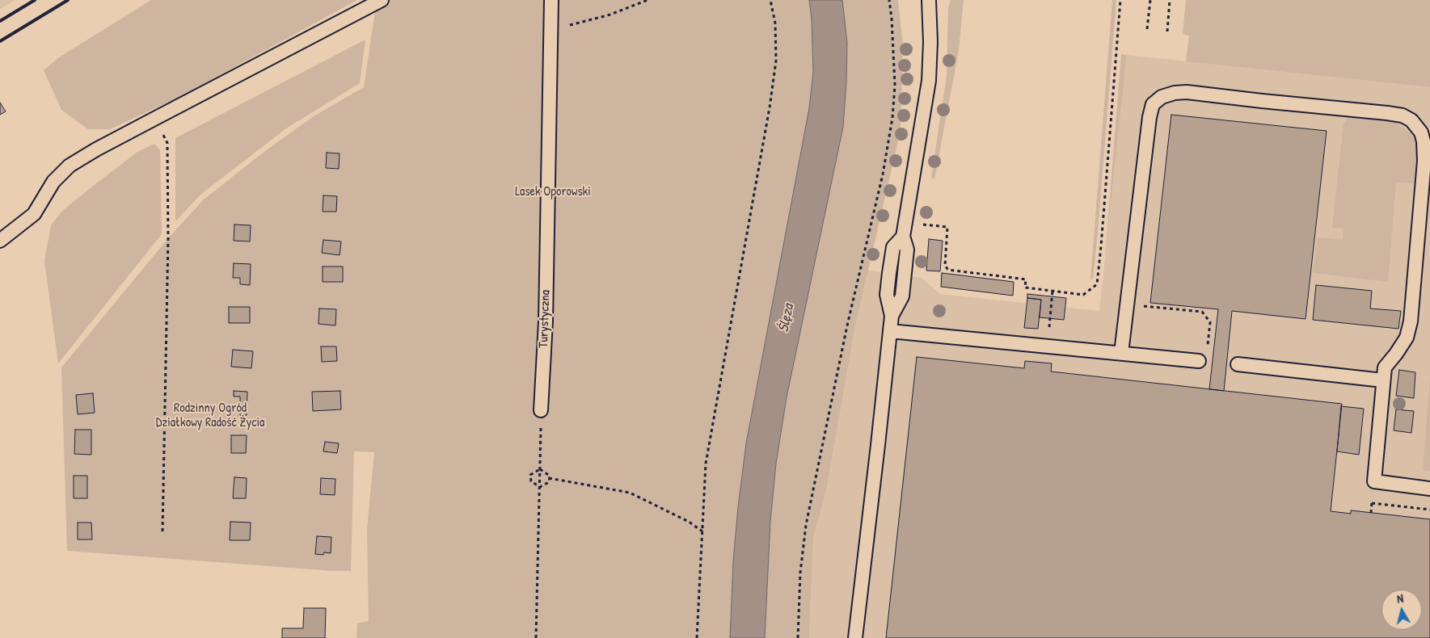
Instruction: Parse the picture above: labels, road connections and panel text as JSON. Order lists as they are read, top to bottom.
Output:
{
  "streets": {
    "lane": ["Turystyczna"]
  },
  "water": ["Ślęza"],
  "parks": ["Lasek Oporowski", "Rodzinny Ogród Działkowy Radość Życia"],
  "north": "top"
}
